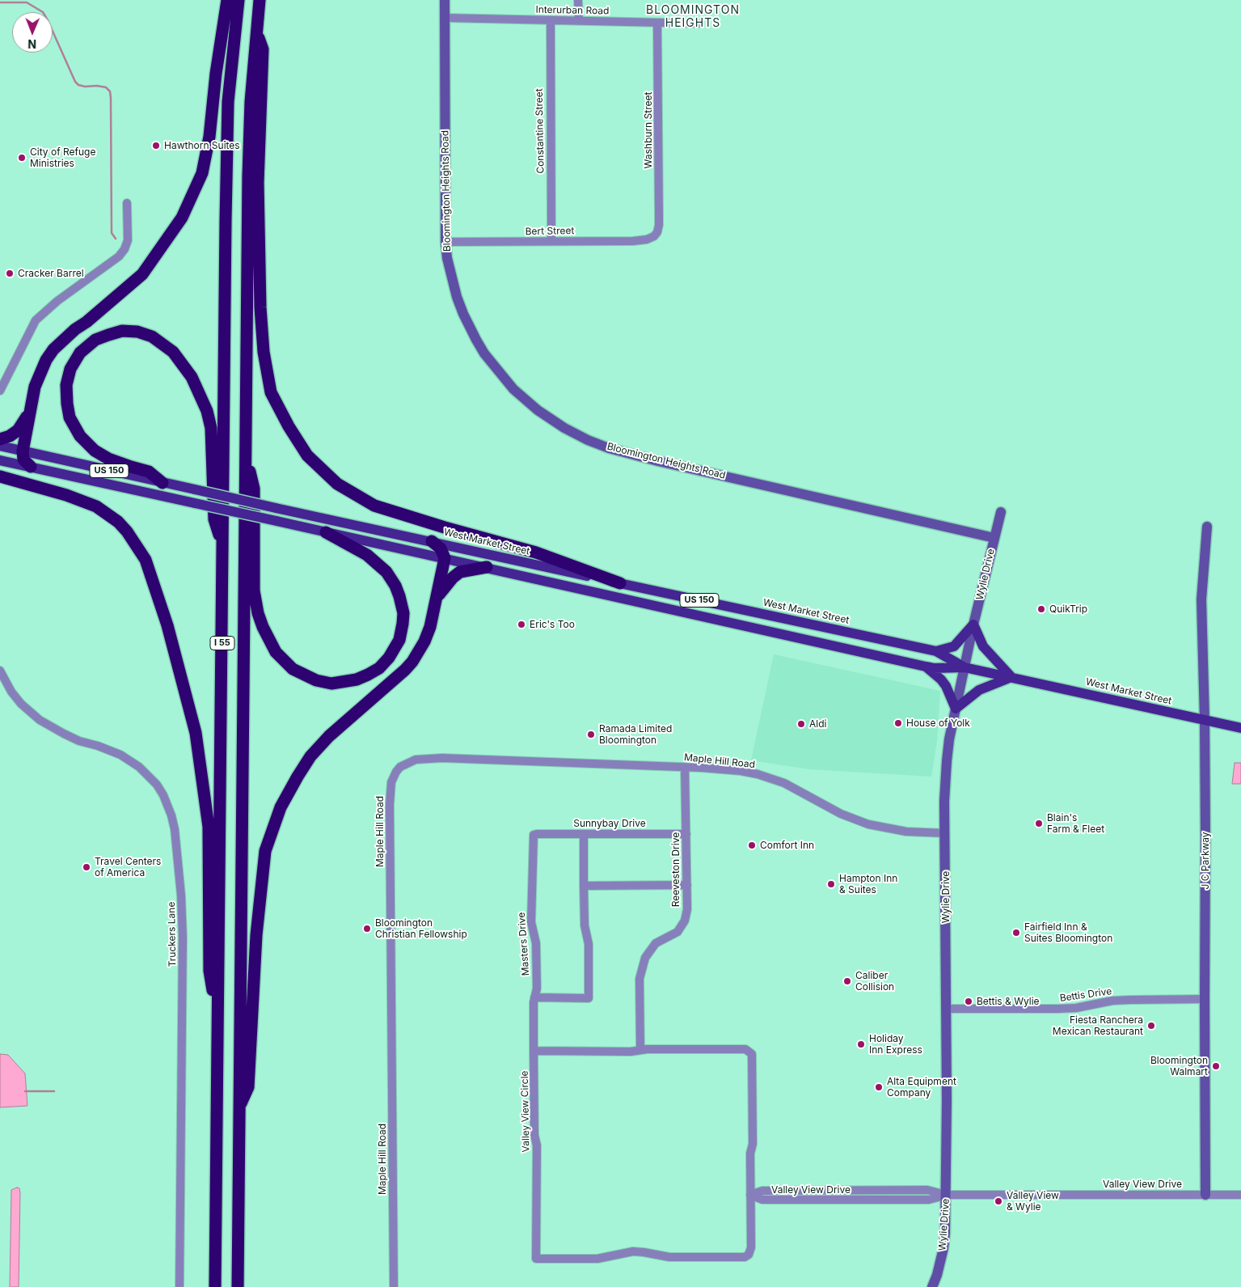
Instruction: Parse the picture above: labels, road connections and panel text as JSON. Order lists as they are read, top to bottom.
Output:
{
  "streets": {
    "highway": ["I 55"],
    "main road": [
      "Bloomington Heights Road",
      "US 150",
      "West Market Street",
      "Wylie Drive",
      "J C Parkway"
    ],
    "street": [
      "Interurban Road",
      "Washburn Street",
      "Constantine Street",
      "Bert Street",
      "Maple Hill Road",
      "Sunnybay Drive",
      "Reeveston Drive",
      "Truckers Lane",
      "Masters Drive",
      "Bettis Drive",
      "Valley View Circle",
      "Valley View Drive"
    ]
  },
  "crossings": [
    ["Interurban Road", "Washburn Street"],
    ["Interurban Road", "Constantine Street"],
    ["Interurban Road", "Bloomington Heights Road"],
    ["Washburn Street", "Bert Street"],
    ["Constantine Street", "Bert Street"],
    ["Bloomington Heights Road", "Bert Street"],
    ["Bloomington Heights Road", "Wylie Drive"],
    ["West Market Street", "Wylie Drive"],
    ["West Market Street", "J C Parkway"],
    ["Wylie Drive", "Maple Hill Road"],
    ["Wylie Drive", "Bettis Drive"],
    ["Wylie Drive", "Valley View Drive"],
    ["Maple Hill Road", "Reeveston Drive"],
    ["Sunnybay Drive", "Reeveston Drive"],
    ["Sunnybay Drive", "Masters Drive"],
    ["J C Parkway", "Bettis Drive"],
    ["J C Parkway", "Valley View Drive"],
    ["Reeveston Drive", "Valley View Circle"],
    ["Masters Drive", "Valley View Circle"],
    ["Valley View Circle", "Valley View Drive"]
  ],
  "districts": ["BLOOMINGTON HEIGHTS"],
  "places": [
    "Hawthorn Suites",
    "City of Refuge Ministries",
    "Cracker Barrel",
    "QuikTrip",
    "Eric's Too",
    "House of Yolk",
    "Aldi",
    "Ramada Limited Bloomington",
    "Blain's Farm & Fleet",
    "Comfort Inn",
    "Travel Centers of America",
    "Hampton Inn & Suites",
    "Bloomington Christian Fellowship",
    "Fairfield Inn & Suites Bloomington",
    "Caliber Collision",
    "Bettis & Wylie",
    "Fiesta Ranchera Mexican Restaurant",
    "Holiday Inn Express",
    "Bloomington Walmart",
    "Alta Equipment Company",
    "Valley View & Wylie"
  ],
  "north": "bottom"
}
